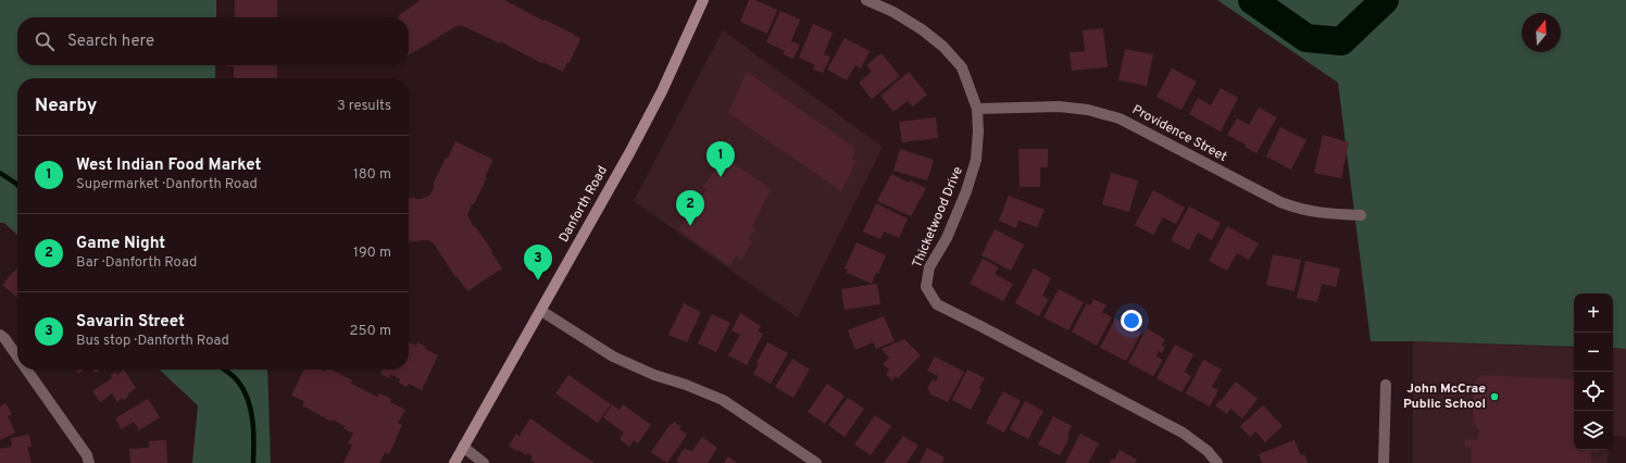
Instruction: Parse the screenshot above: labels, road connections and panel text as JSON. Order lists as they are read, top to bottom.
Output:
{
  "streets": {
    "main road": ["Danforth Road"],
    "street": ["Providence Street", "Thicketwood Drive"]
  },
  "crossings": [
    ["Providence Street", "Thicketwood Drive"]
  ],
  "places": ["John McCrae Public School"],
  "north": "top",
  "page": {
    "search": "Search here",
    "heading": ["Nearby", "3 results"],
    "list": [
      {
        "mark": "1",
        "name": "West Indian Food Market",
        "note": "Supermarket · Danforth Road",
        "value": "180 m"
      },
      {
        "mark": "2",
        "name": "Game Night",
        "note": "Bar · Danforth Road",
        "value": "190 m"
      },
      {
        "mark": "3",
        "name": "Savarin Street",
        "note": "Bus stop · Danforth Road",
        "value": "250 m"
      }
    ],
    "pins": ["1", "2", "3"],
    "map_buttons": ["+", "−"]
  }
}
